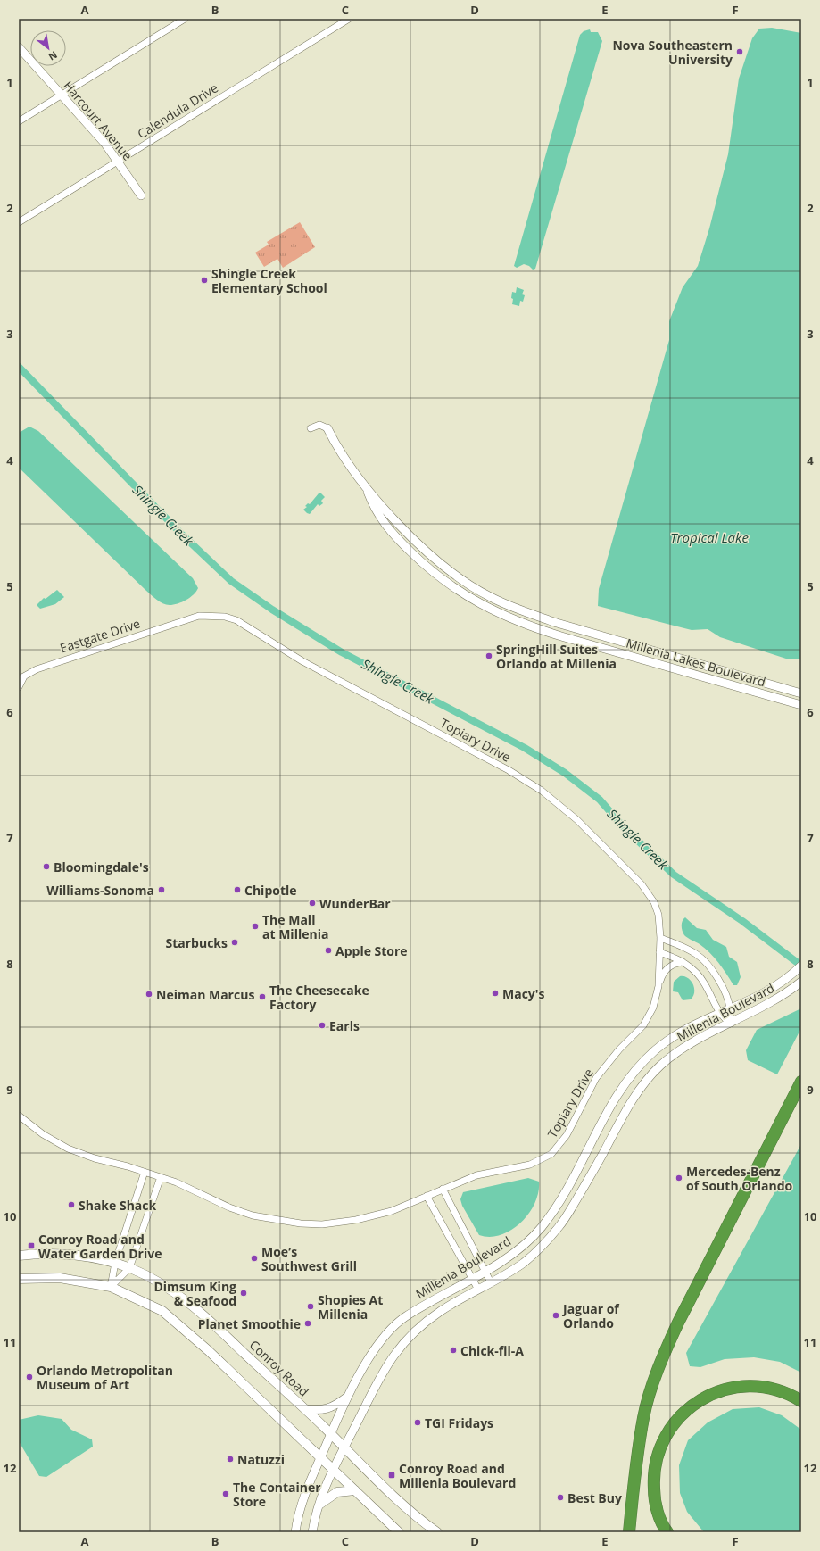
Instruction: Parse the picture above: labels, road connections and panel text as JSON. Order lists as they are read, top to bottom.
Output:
{
  "streets": {
    "main road": ["Conroy Road"],
    "street": [
      "Calendula Drive",
      "Harcourt Avenue",
      "Eastgate Drive",
      "Millenia Lakes Boulevard",
      "Topiary Drive",
      "Millenia Boulevard"
    ]
  },
  "crossings": [
    ["Calendula Drive", "Harcourt Avenue"],
    ["Eastgate Drive", "Topiary Drive"],
    ["Millenia Boulevard", "Conroy Road"]
  ],
  "water": ["Shingle Creek", "Tropical Lake"],
  "places": {
    "other": [
      "Nova Southeastern University",
      "Shingle Creek Elementary School",
      "SpringHill Suites Orlando at Millenia",
      "Bloomingdale's",
      "Williams-Sonoma",
      "Chipotle",
      "WunderBar",
      "The Mall at Millenia",
      "Starbucks",
      "Apple Store",
      "Macy's",
      "Neiman Marcus",
      "The Cheesecake Factory",
      "Earls",
      "Mercedes-Benz of South Orlando",
      "Shake Shack",
      "Moe’s Southwest Grill",
      "Dimsum King & Seafood",
      "Shopies At Millenia",
      "Jaguar of Orlando",
      "Planet Smoothie",
      "Chick-fil-A",
      "Orlando Metropolitan Museum of Art",
      "TGI Fridays",
      "Natuzzi",
      "The Container Store",
      "Best Buy"
    ],
    "transit": ["Conroy Road and Water Garden Drive", "Conroy Road and Millenia Boulevard"]
  },
  "north": "bottom right",
  "grid": {
    "columns": [
      "A",
      "B",
      "C",
      "D",
      "E",
      "F"
    ],
    "rows": [
      "1",
      "2",
      "3",
      "4",
      "5",
      "6",
      "7",
      "8",
      "9",
      "10",
      "11",
      "12"
    ]
  }
}
